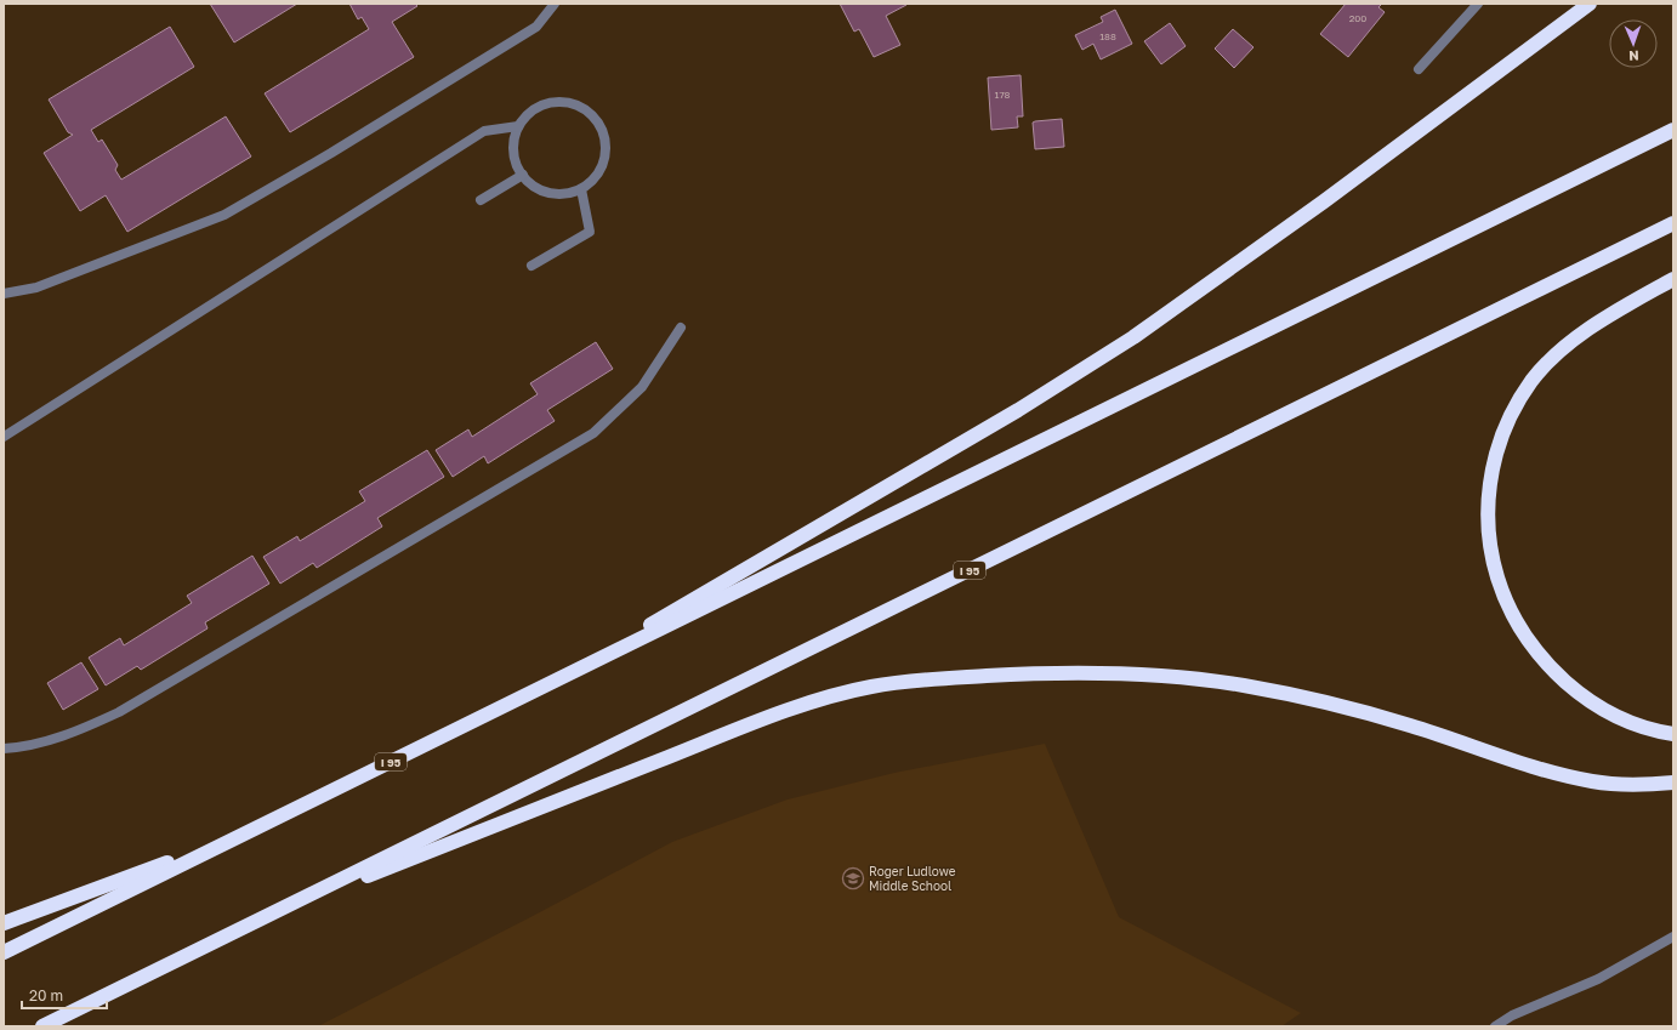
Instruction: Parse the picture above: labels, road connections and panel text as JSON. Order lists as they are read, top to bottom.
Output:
{
  "streets": {
    "highway": ["I 95"]
  },
  "places": {
    "school or university": ["Roger Ludlowe Middle School"]
  },
  "house_numbers": ["200", "188", "178"],
  "scale_bar": "20 m",
  "north": "bottom"
}
